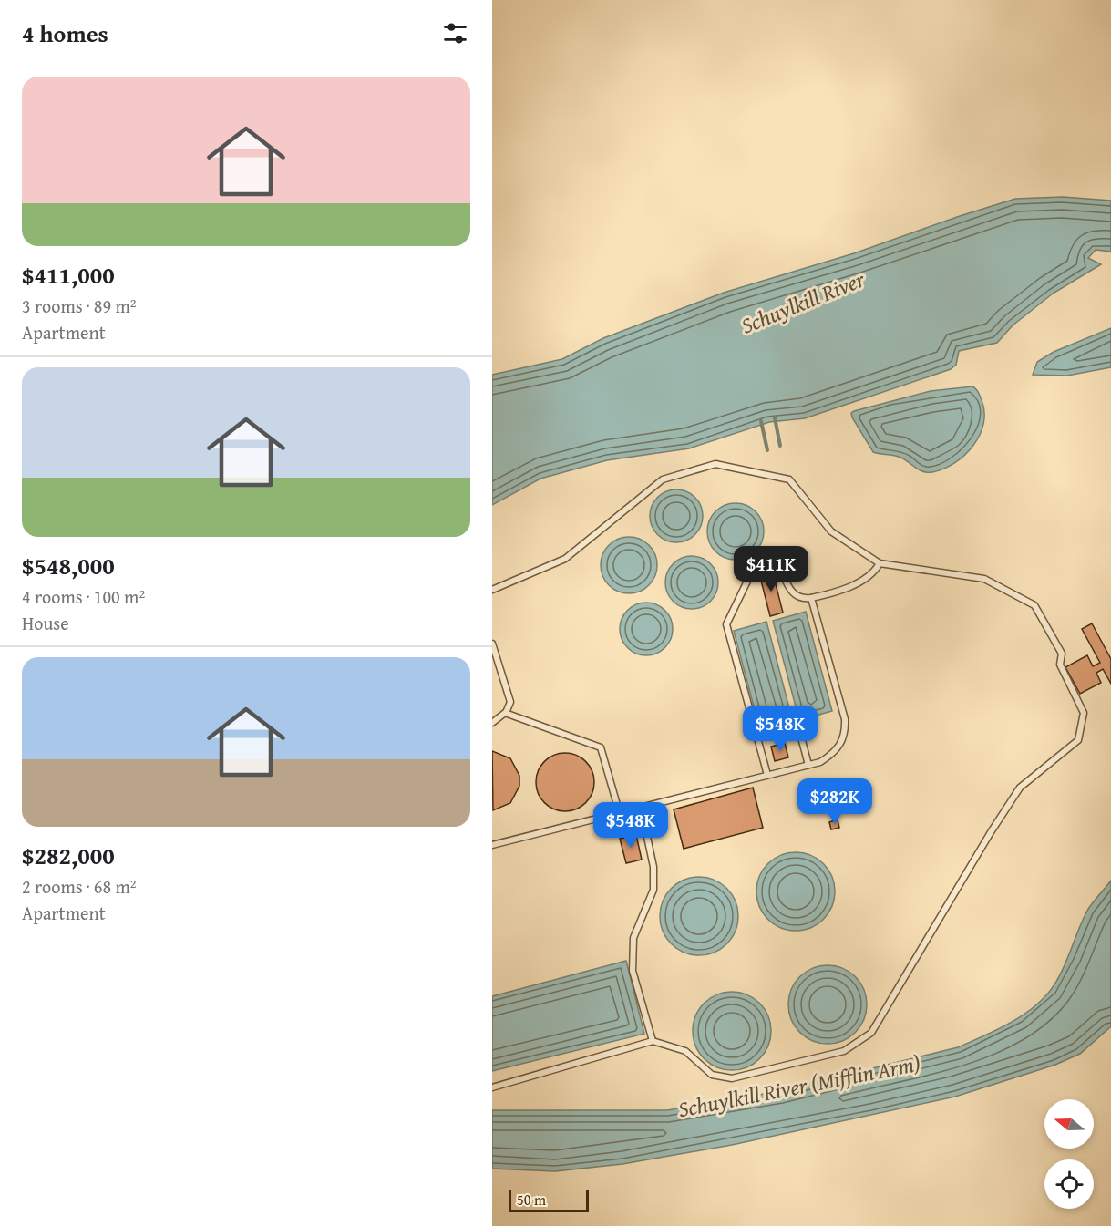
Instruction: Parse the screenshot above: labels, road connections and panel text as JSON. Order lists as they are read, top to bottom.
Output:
{
  "water": ["Schuylkill River", "Schuylkill River (Mifflin Arm)"],
  "scale_bar": "50 m",
  "north": "left",
  "page": {
    "heading": "4 homes",
    "list": [
      {
        "name": "$411,000",
        "note": "3 rooms · 89 m² · Apartment"
      },
      {
        "name": "$548,000",
        "note": "4 rooms · 100 m² · House"
      },
      {
        "name": "$282,000",
        "note": "2 rooms · 68 m² · Apartment"
      }
    ],
    "price": [
      "$411K",
      "$548K",
      "$282K",
      "$548K"
    ],
    "scale": "50 m"
  }
}
